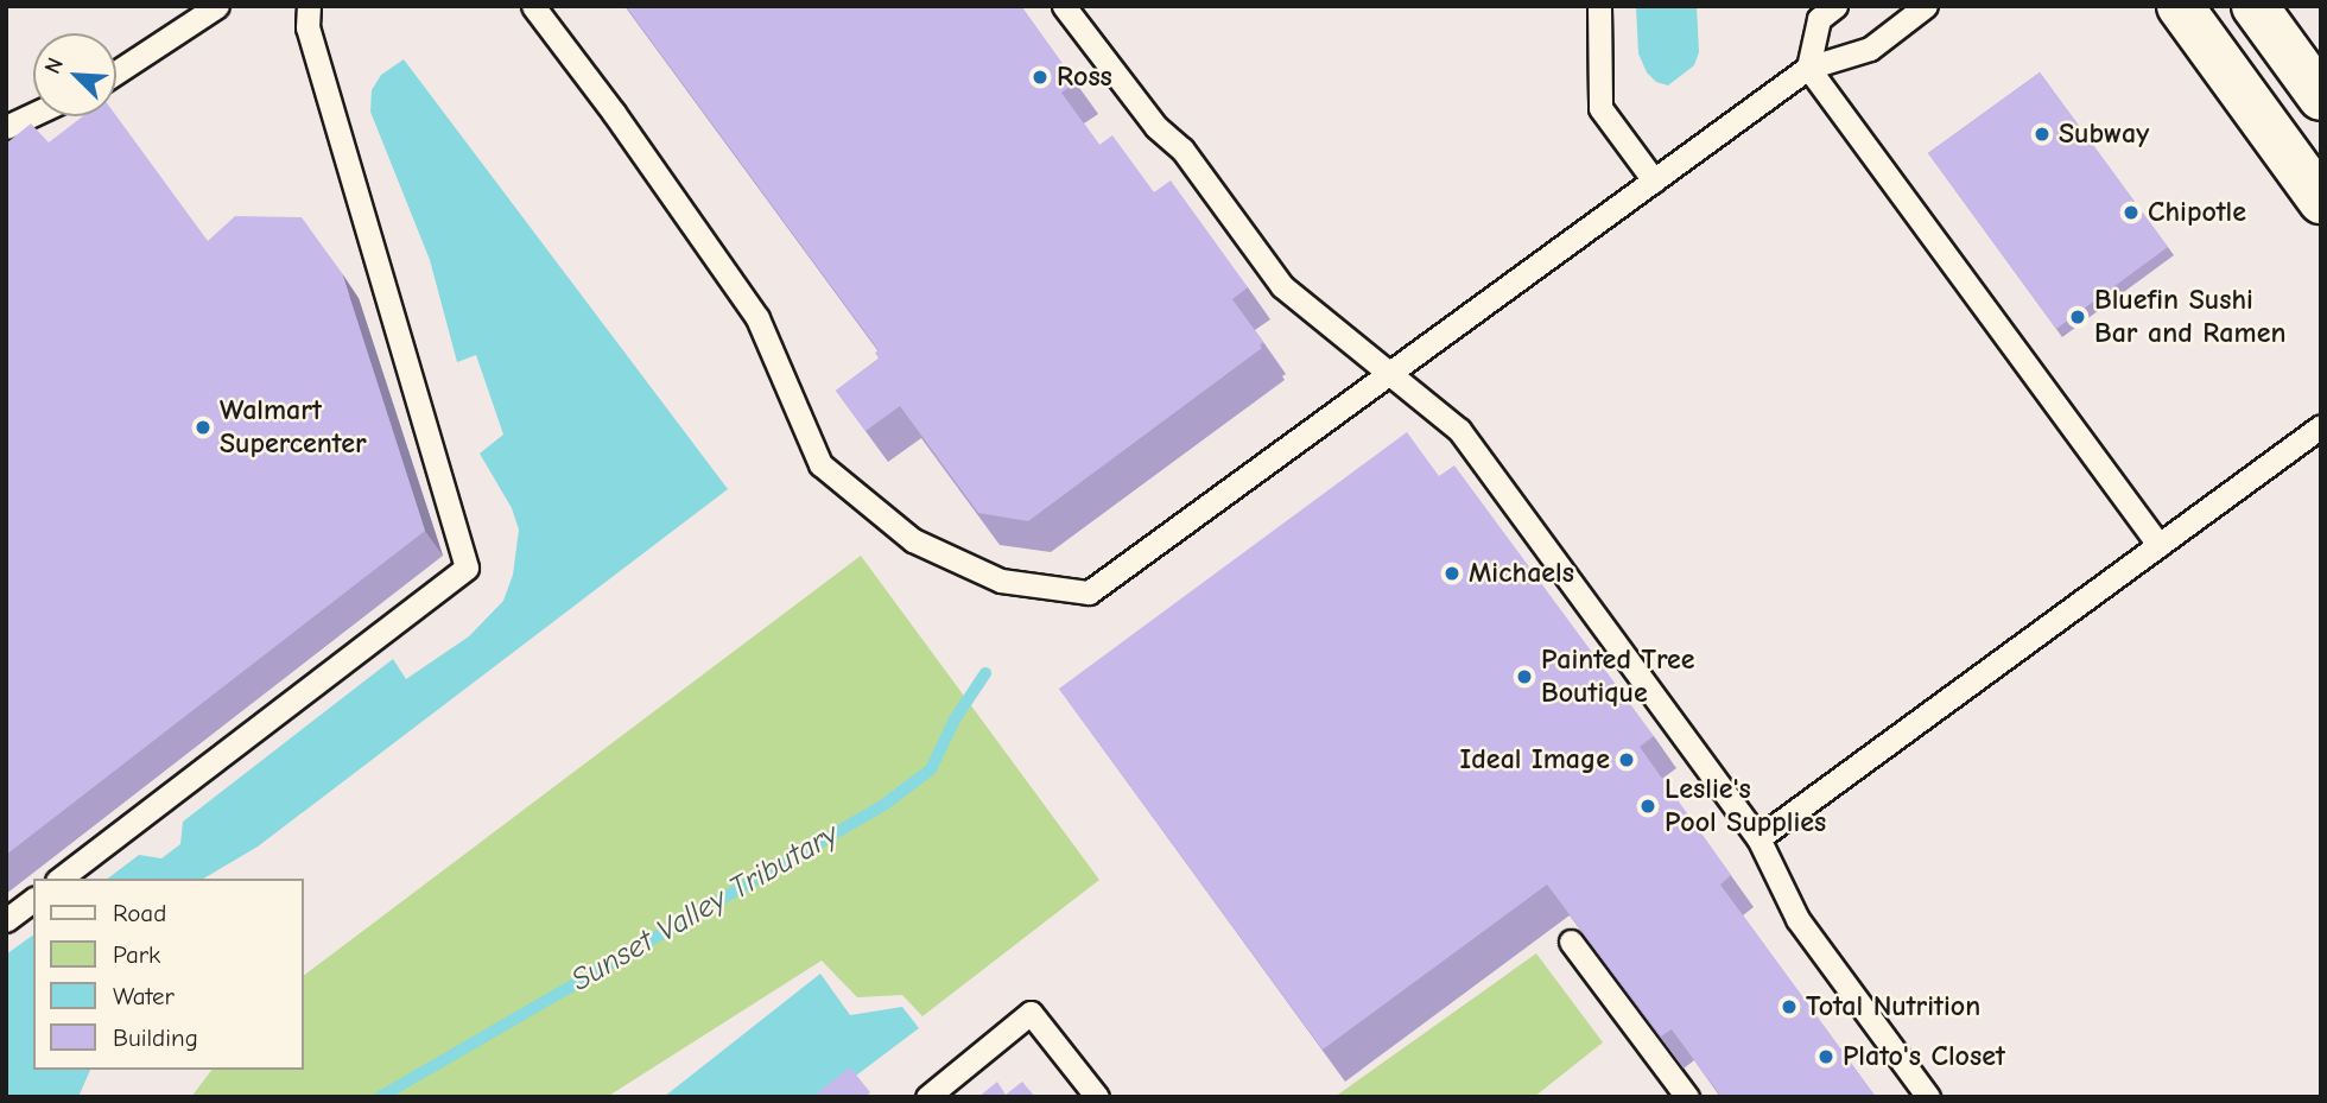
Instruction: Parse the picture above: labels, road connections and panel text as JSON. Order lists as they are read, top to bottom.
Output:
{
  "water": ["Sunset Valley Tributary"],
  "places": [
    "Ross",
    "Subway",
    "Chipotle",
    "Bluefin Sushi Bar and Ramen",
    "Walmart Supercenter",
    "Michaels",
    "Painted Tree Boutique",
    "Ideal Image",
    "Leslie's Pool Supplies",
    "Total Nutrition",
    "Plato's Closet"
  ],
  "legend": [
    "Road",
    "Park",
    "Water",
    "Building"
  ],
  "north": "top left"
}
